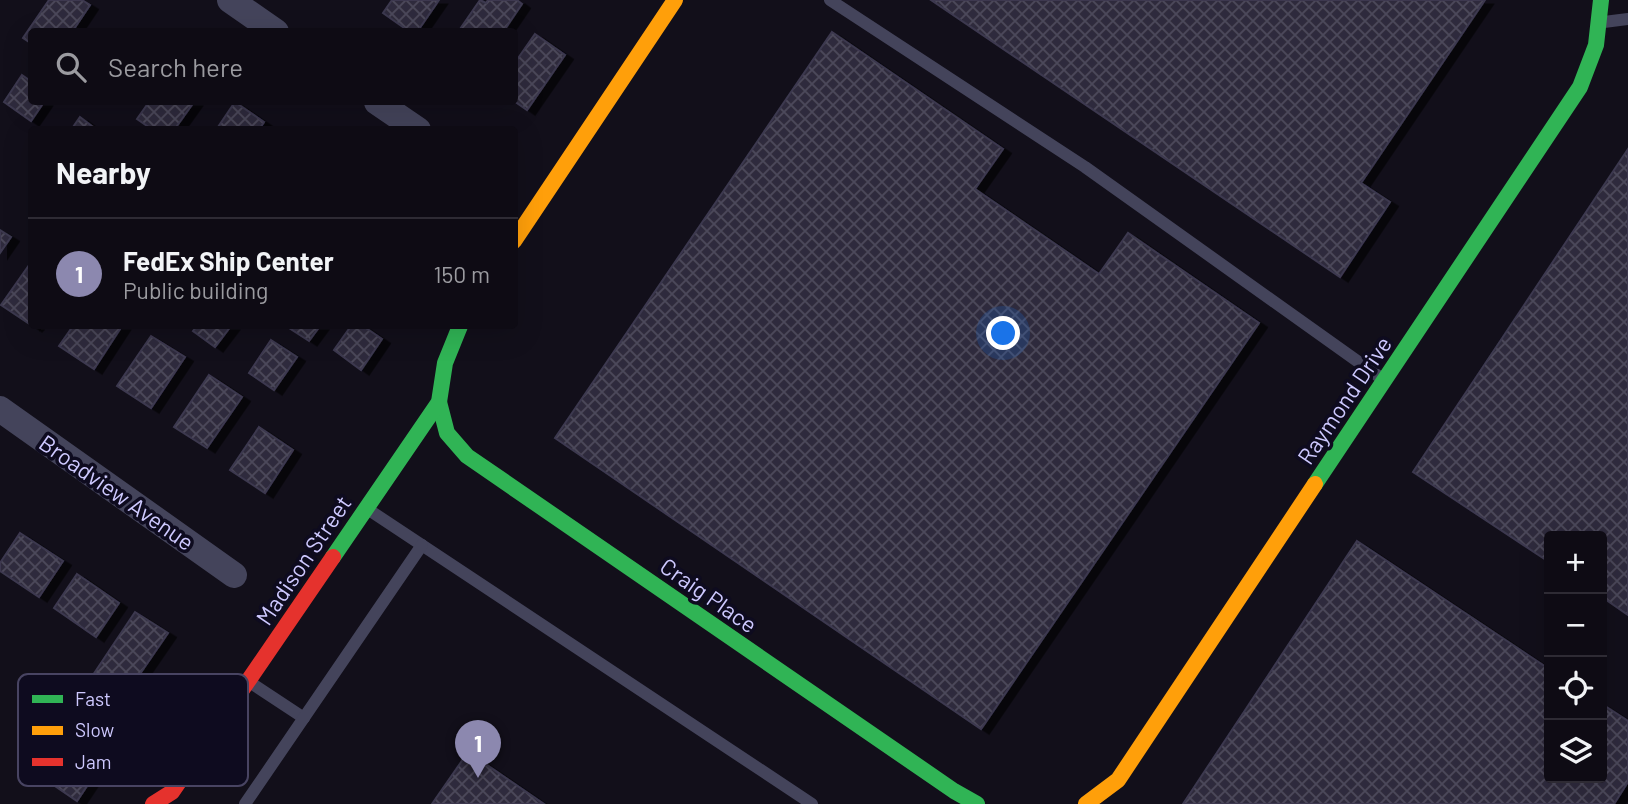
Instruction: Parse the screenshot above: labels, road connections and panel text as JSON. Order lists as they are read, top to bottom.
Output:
{
  "streets": {
    "street": [
      "Raymond Drive",
      "Broadview Avenue",
      "Madison Street",
      "Craig Place"
    ]
  },
  "crossings": [
    ["Madison Street", "Craig Place"]
  ],
  "legend": ["Fast", "Slow", "Jam"],
  "page": {
    "search": "Search here",
    "heading": "Nearby",
    "list": [
      {
        "mark": "1",
        "name": "FedEx Ship Center",
        "note": "Public building",
        "value": "150 m"
      }
    ],
    "map_buttons": ["+", "−"],
    "pins": "1"
  }
}
